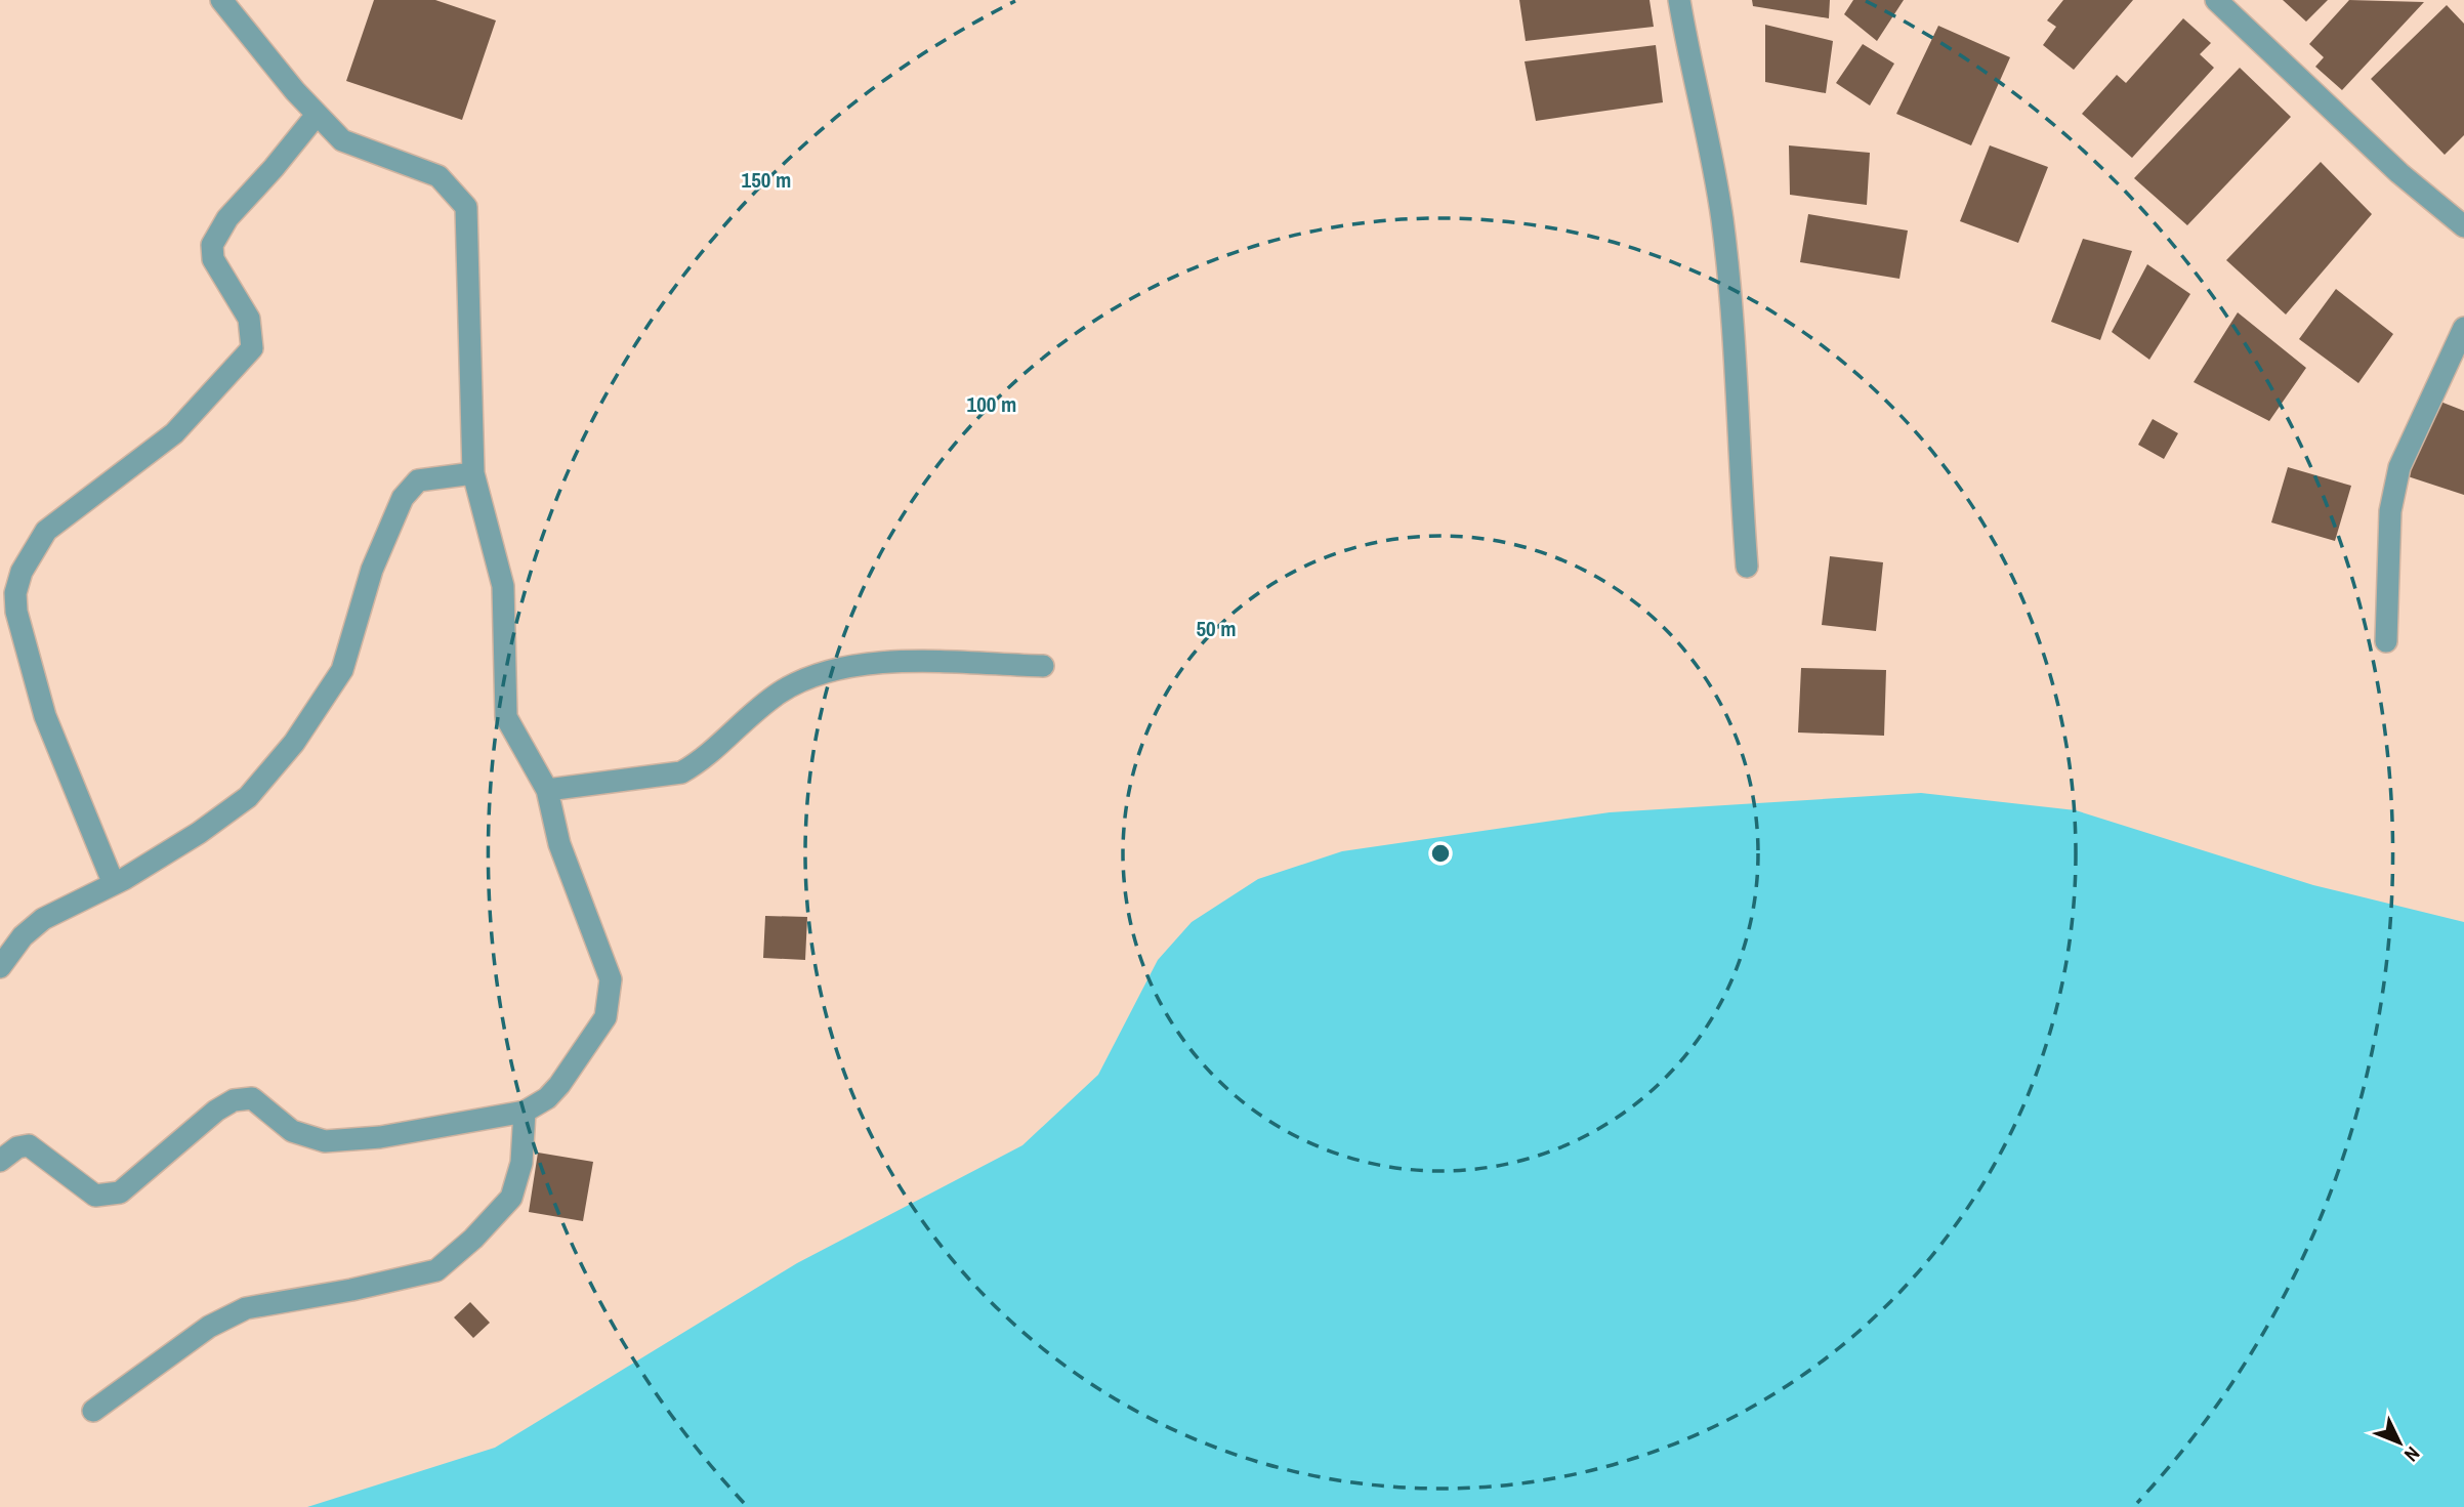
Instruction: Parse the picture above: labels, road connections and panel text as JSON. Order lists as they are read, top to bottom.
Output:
{
  "north": "bottom right",
  "rings": ["150 m", "100 m", "50 m"]
}
